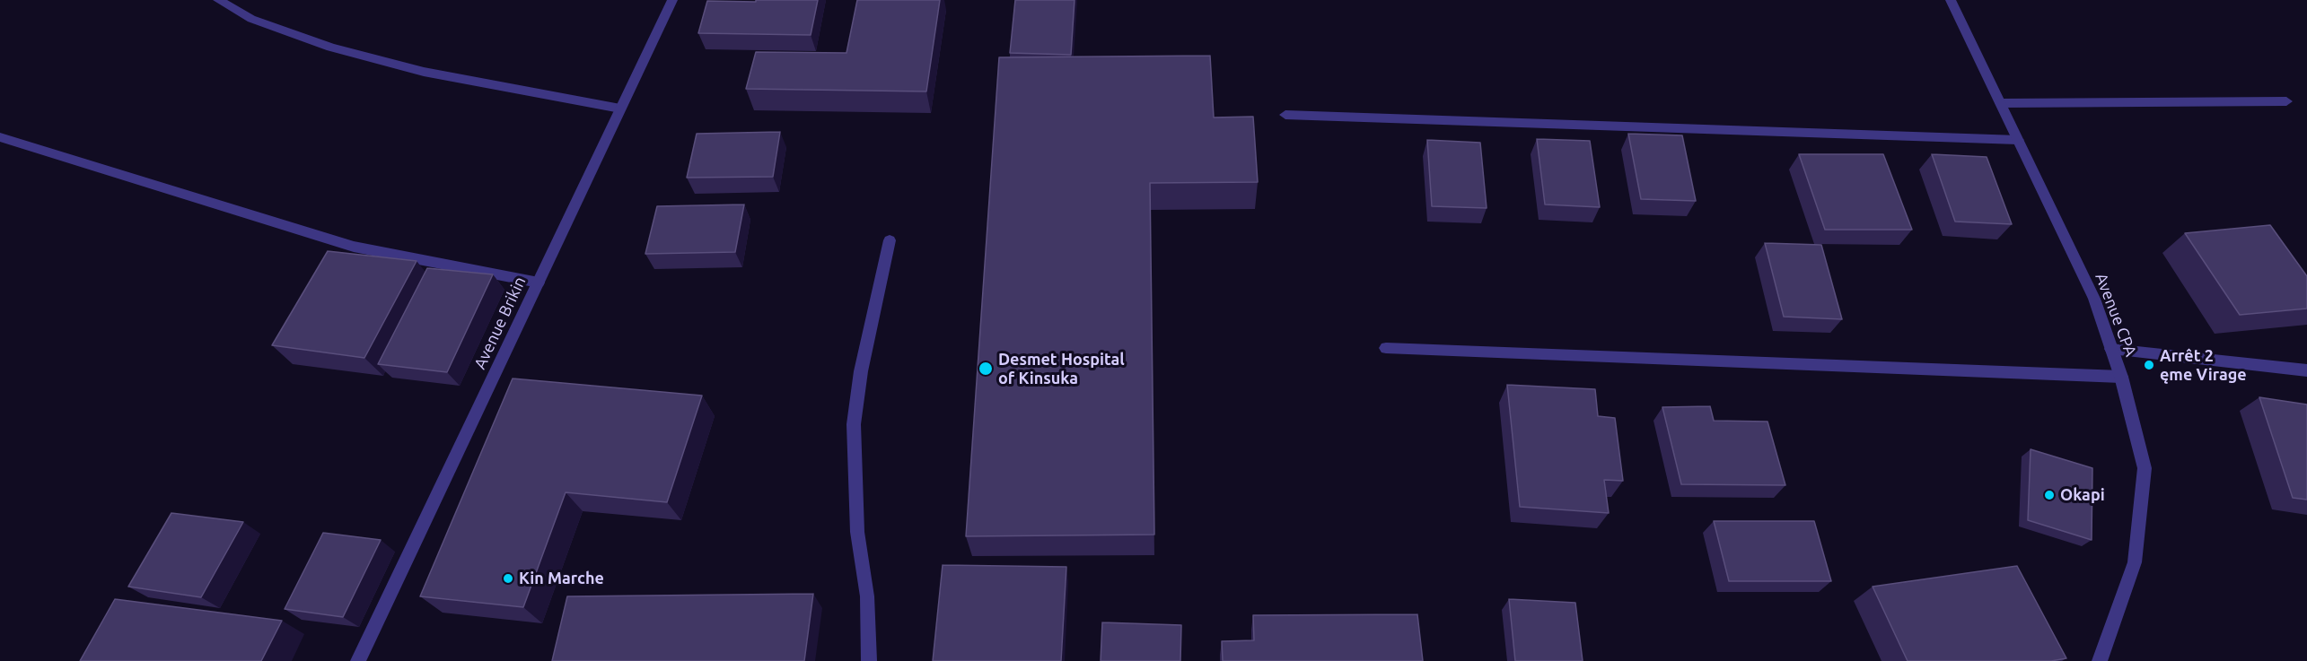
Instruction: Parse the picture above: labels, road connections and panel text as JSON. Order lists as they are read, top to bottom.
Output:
{
  "streets": {
    "street": ["Avenue CPA", "Avenue Brikin"]
  },
  "places": [
    "Arrêt 2 ęme Virage",
    "Desmet Hospital of Kinsuka",
    "Okapi",
    "Kin Marche"
  ]
}
